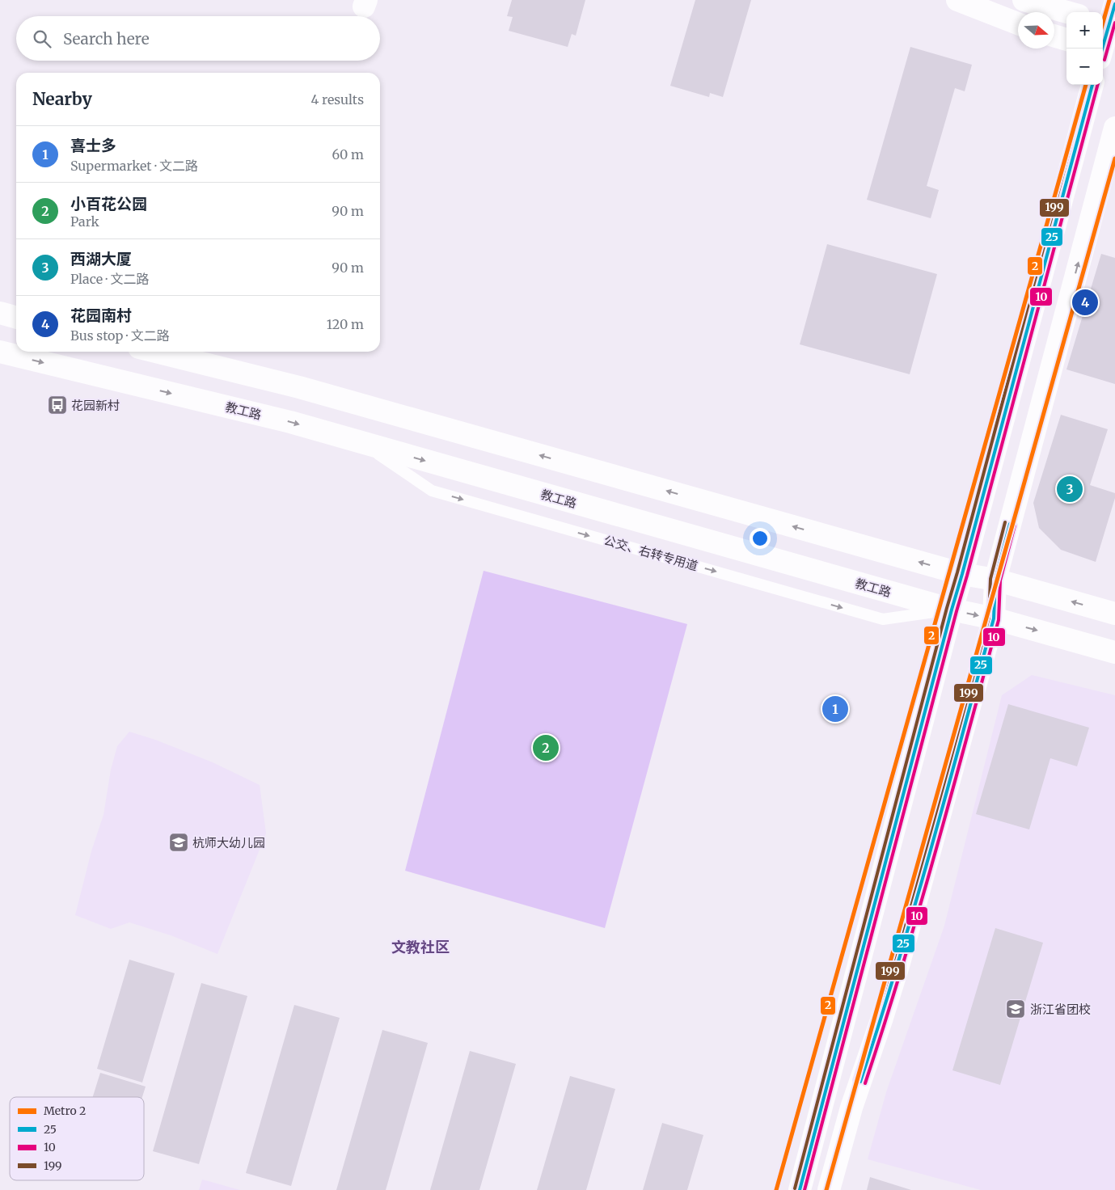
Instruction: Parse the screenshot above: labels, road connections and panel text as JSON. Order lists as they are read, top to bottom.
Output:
{
  "streets": {
    "main road": ["教工路"]
  },
  "districts": ["文教社区"],
  "places": {
    "bus stop": ["花园新村"],
    "school or university": ["杭师大幼儿园", "浙江省团校"]
  },
  "lines": [
    "metro line 2",
    "transit line 199",
    "transit line 25",
    "transit line 10"
  ],
  "legend": [
    "Metro 2",
    "25",
    "10",
    "199"
  ],
  "north": "right",
  "page": {
    "map_buttons": ["+", "−"],
    "search": "Search here",
    "heading": ["Nearby", "4 results"],
    "list": [
      {
        "mark": "1",
        "name": "喜士多",
        "note": "Supermarket · 文二路",
        "value": "60 m"
      },
      {
        "mark": "2",
        "name": "小百花公园",
        "note": "Park",
        "value": "90 m"
      },
      {
        "mark": "3",
        "name": "西湖大厦",
        "note": "Place · 文二路",
        "value": "90 m"
      },
      {
        "mark": "4",
        "name": "花园南村",
        "note": "Bus stop · 文二路",
        "value": "120 m"
      }
    ],
    "pins": [
      "4",
      "3",
      "1",
      "2"
    ]
  }
}
